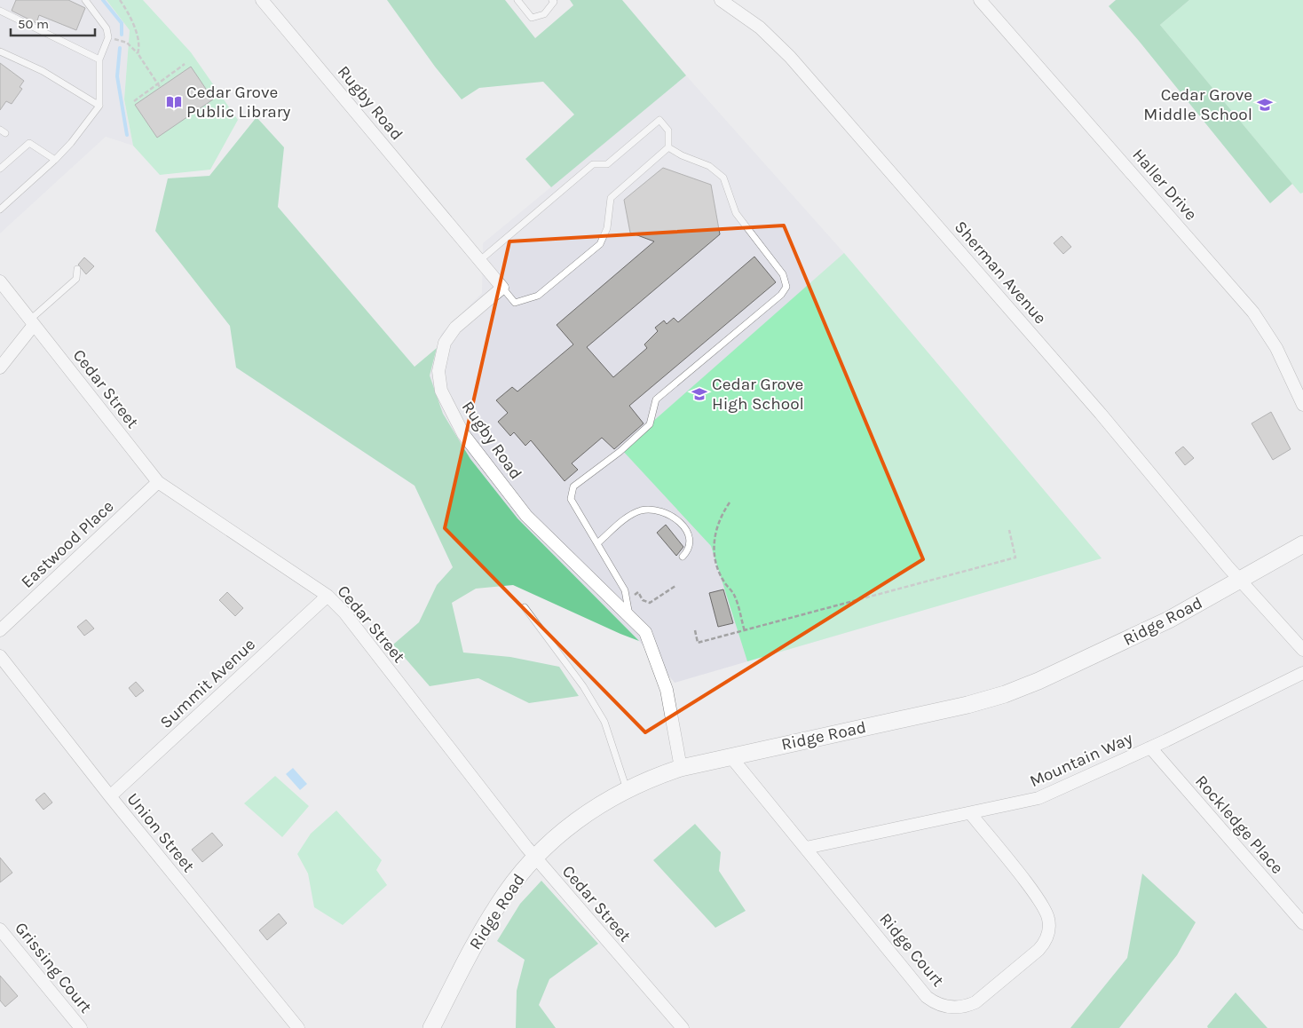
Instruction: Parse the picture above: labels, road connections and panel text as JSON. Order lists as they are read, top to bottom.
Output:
{
  "streets": {
    "main road": ["Ridge Road"],
    "street": [
      "Rugby Road",
      "Haller Drive",
      "Sherman Avenue",
      "Cedar Street",
      "Eastwood Place",
      "Summit Avenue",
      "Mountain Way",
      "Rockledge Place",
      "Union Street",
      "Ridge Court",
      "Grissing Court"
    ]
  },
  "crossings": [
    ["Rugby Road", "Ridge Road"],
    ["Sherman Avenue", "Ridge Road"],
    ["Cedar Street", "Eastwood Place"],
    ["Cedar Street", "Ridge Road"],
    ["Cedar Street", "Summit Avenue"],
    ["Ridge Road", "Ridge Court"],
    ["Summit Avenue", "Union Street"],
    ["Mountain Way", "Rockledge Place"],
    ["Mountain Way", "Ridge Court"]
  ],
  "places": {
    "library": ["Cedar Grove Public Library"],
    "school or university": ["Cedar Grove Middle School", "Cedar Grove High School"]
  },
  "scale_bar": "50 m"
}
